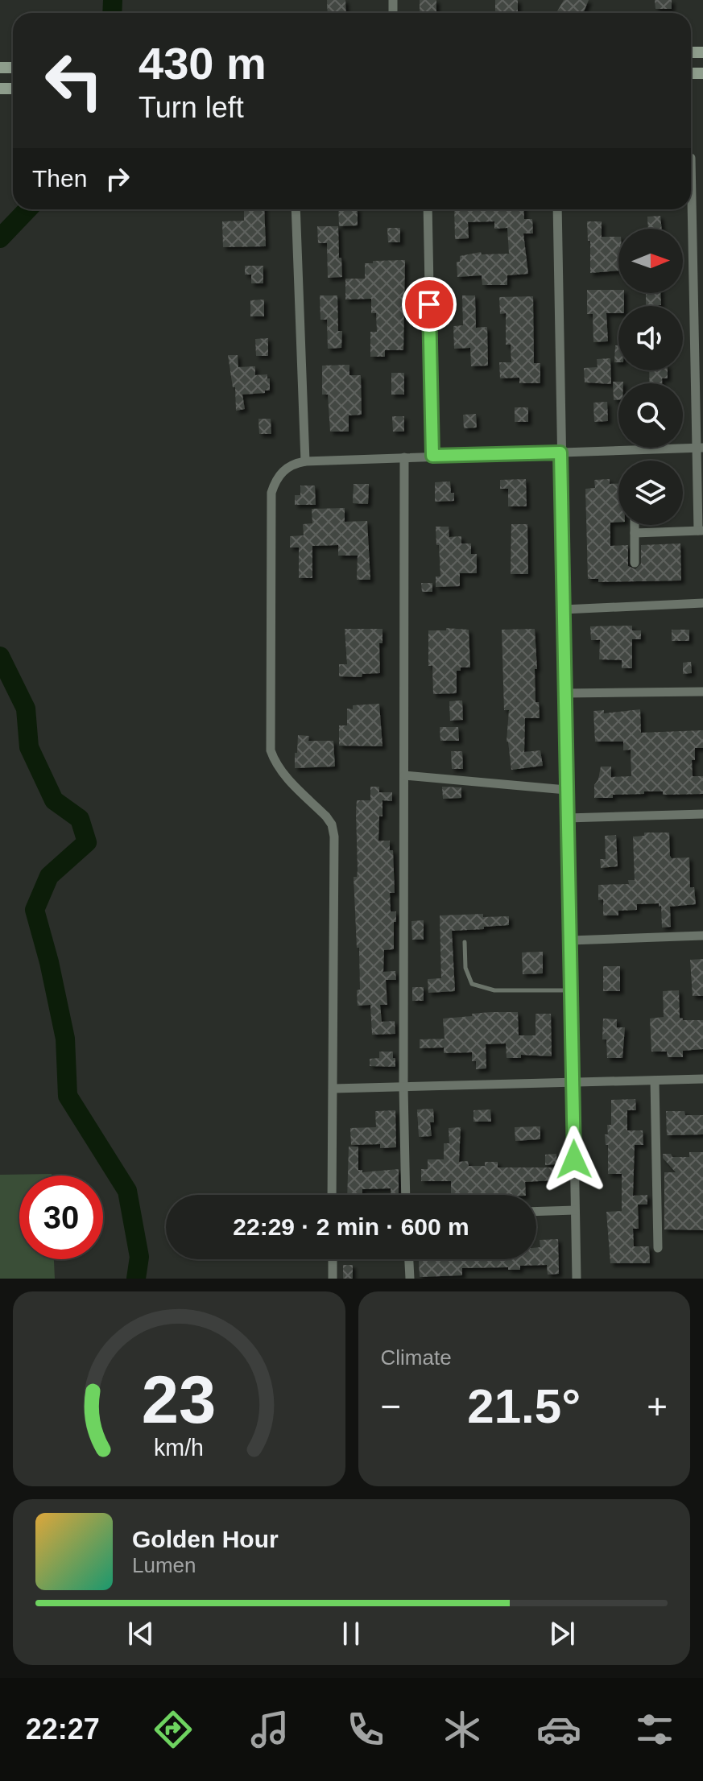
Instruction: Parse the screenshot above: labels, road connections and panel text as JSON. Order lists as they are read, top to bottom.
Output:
{
  "north": "right",
  "page": {
    "turn": ["430 m", "Turn left"],
    "then": "Then",
    "limit": "30",
    "trip": "22:29 · 2 min · 600 m",
    "tile": "Climate",
    "heat": ["−", "21.5°", "+"],
    "song": ["Golden Hour", "Lumen"],
    "tabs": "22:27",
    "gauge": ["23", "km/h"]
  }
}
